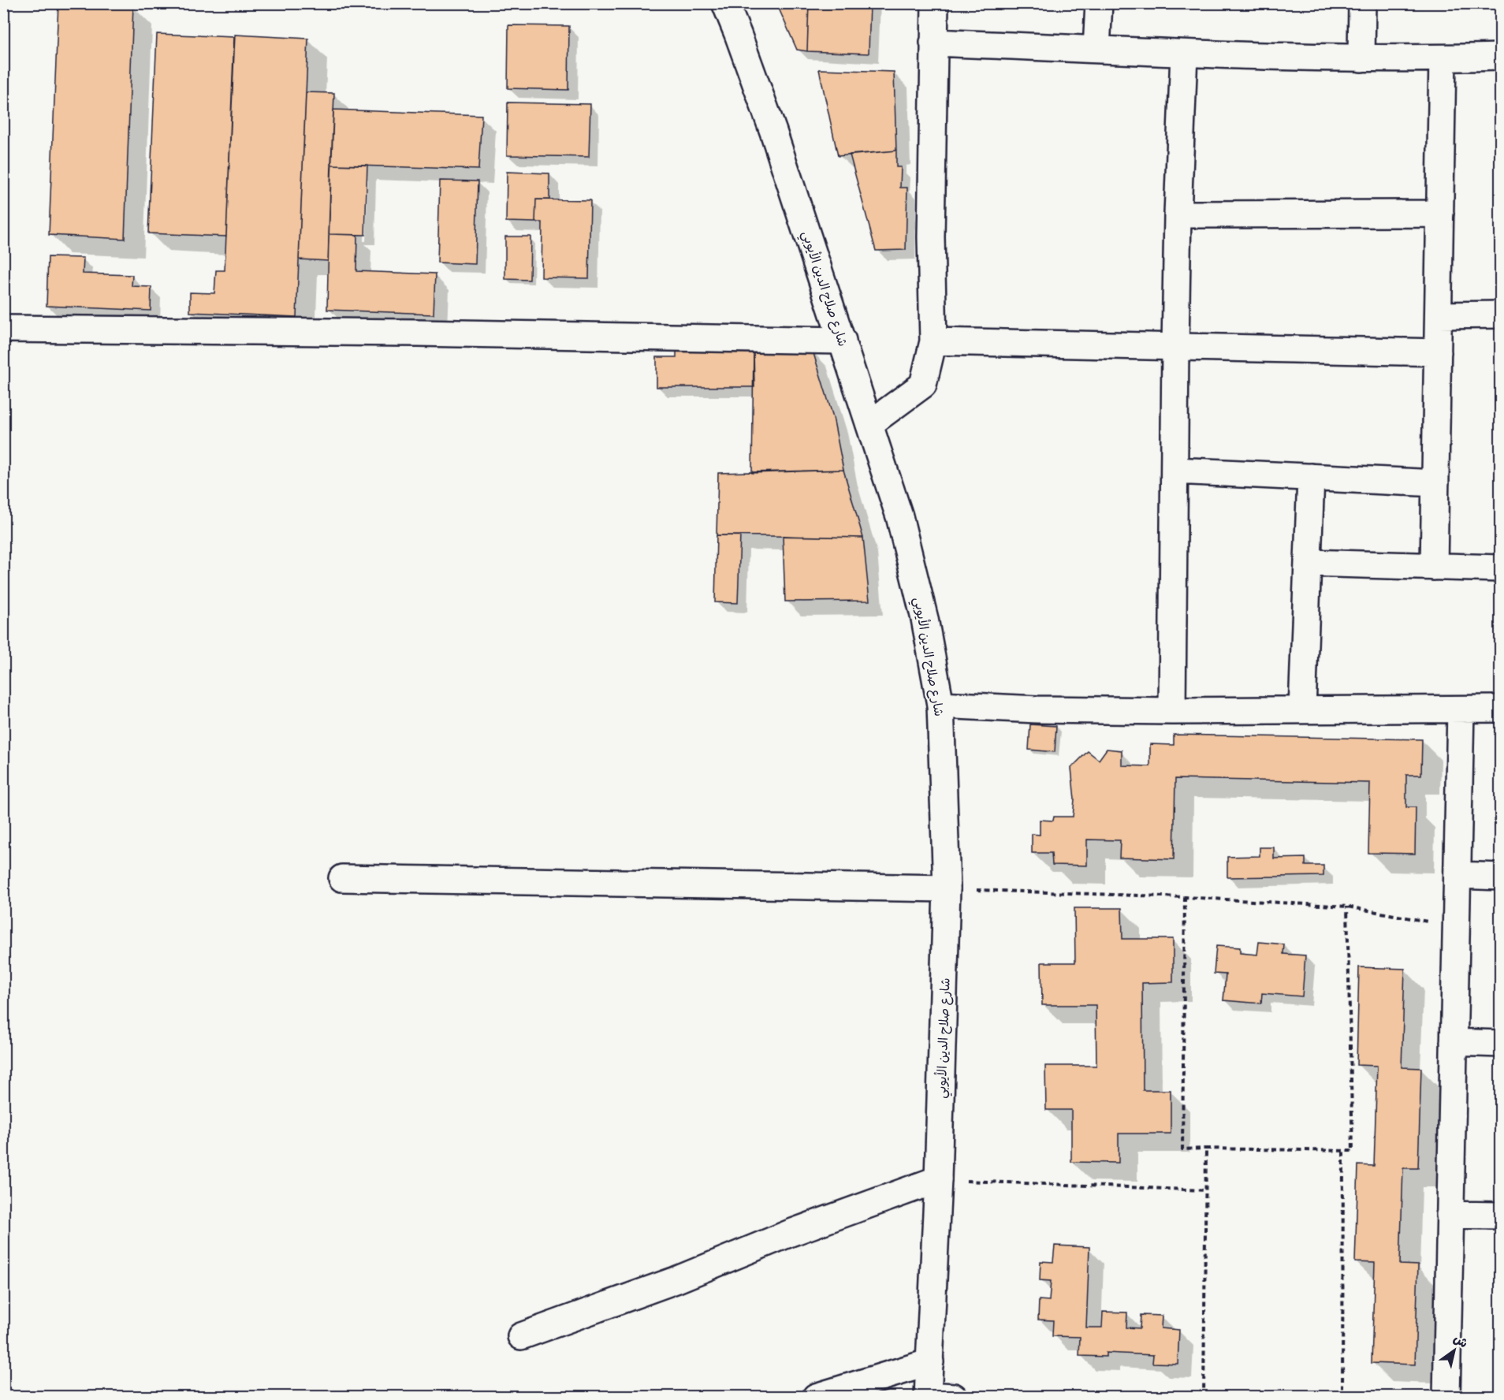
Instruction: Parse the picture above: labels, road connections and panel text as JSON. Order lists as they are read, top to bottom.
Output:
{
  "streets": {
    "street": ["شارع صلاح الدين الأيوبي"]
  },
  "north": "top right"
}
